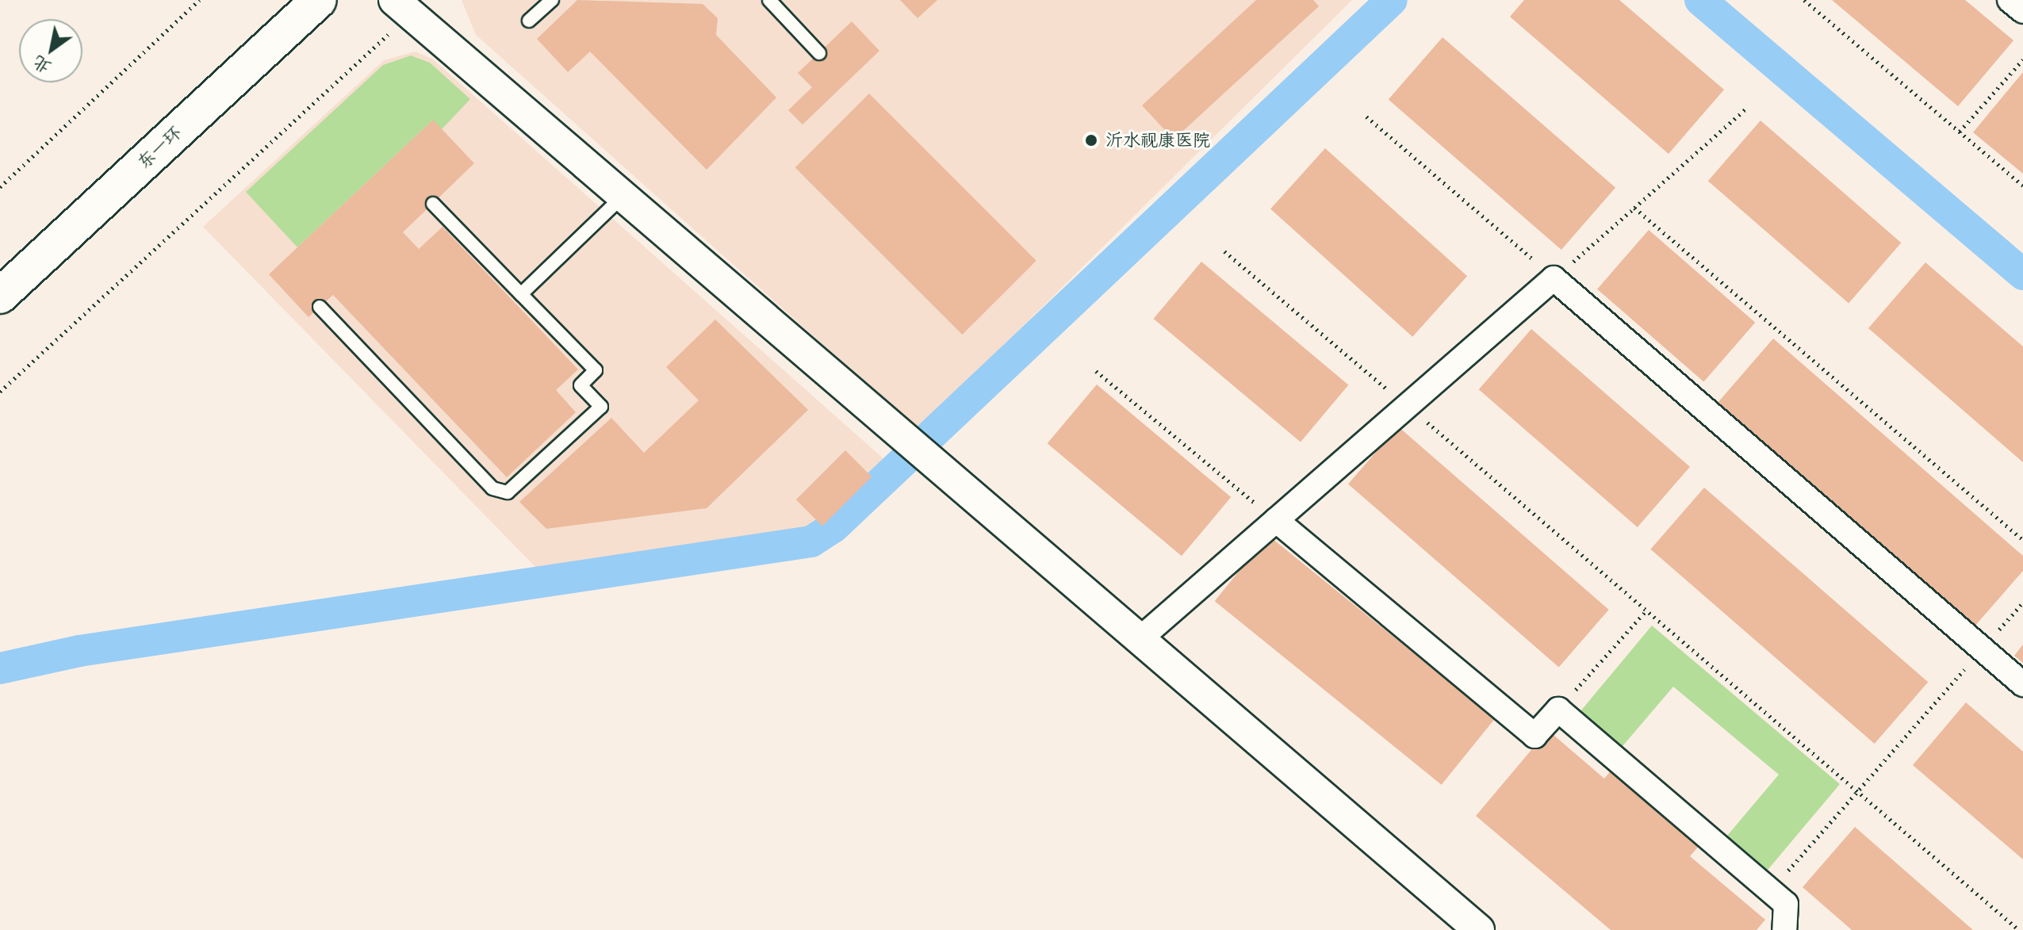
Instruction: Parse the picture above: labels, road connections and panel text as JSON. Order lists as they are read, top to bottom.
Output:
{
  "streets": {
    "main road": ["东一环"]
  },
  "places": ["沂水视康医院"],
  "north": "bottom left"
}
